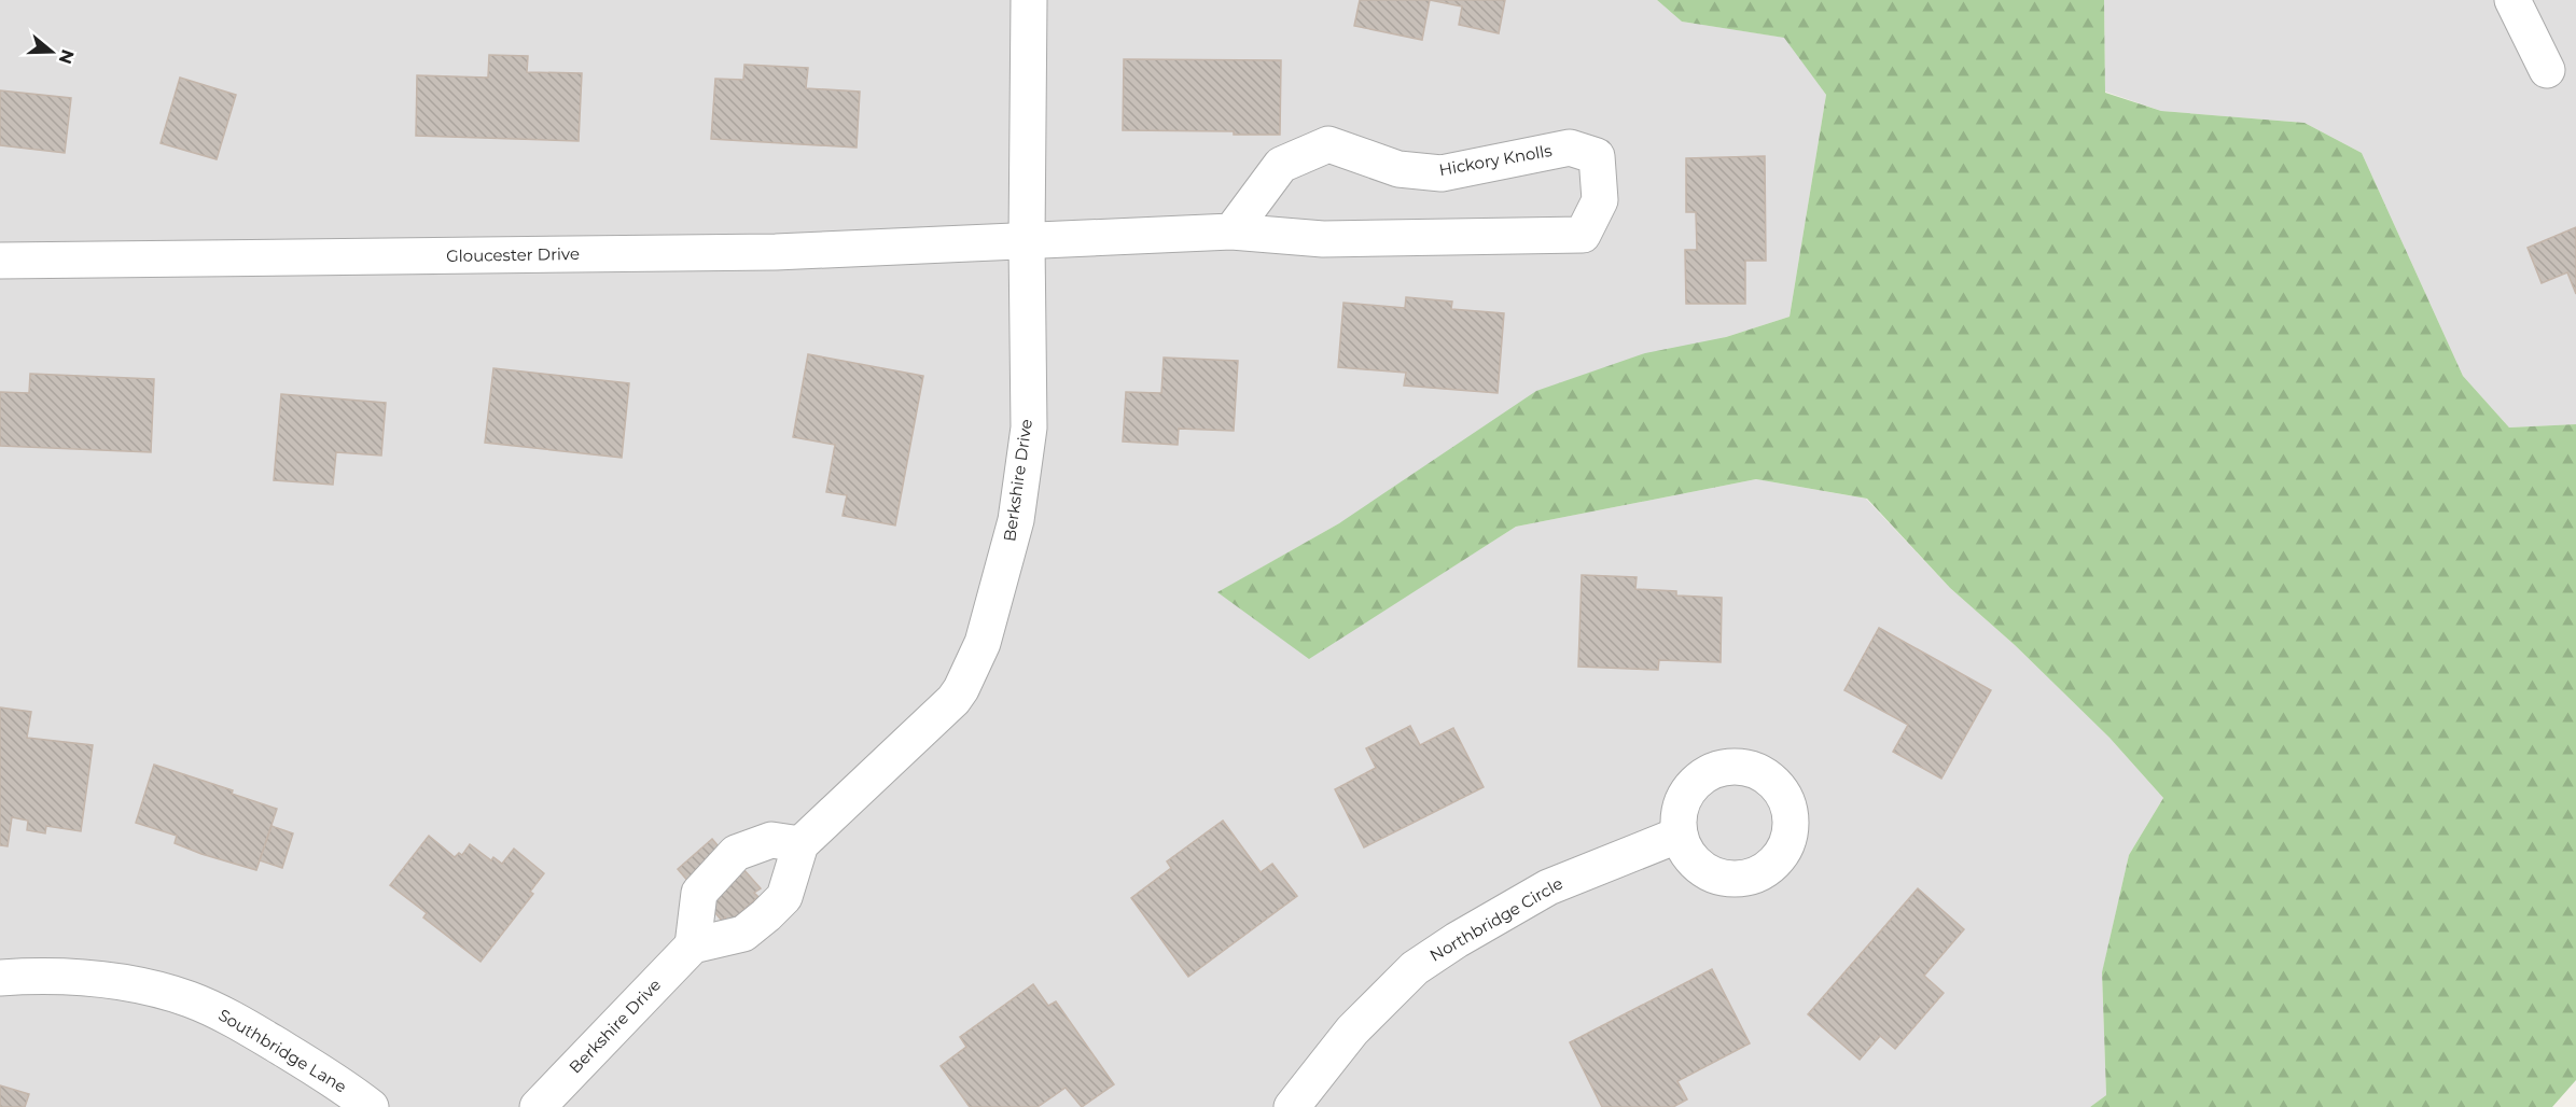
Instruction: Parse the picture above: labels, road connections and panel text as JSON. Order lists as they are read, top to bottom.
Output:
{
  "streets": {
    "street": [
      "Hickory Knolls",
      "Gloucester Drive",
      "Berkshire Drive",
      "Northbridge Circle",
      "Southbridge Lane"
    ]
  },
  "crossings": [
    ["Hickory Knolls", "Gloucester Drive"],
    ["Hickory Knolls", "Berkshire Drive"],
    ["Gloucester Drive", "Berkshire Drive"]
  ],
  "north": "right"
}
